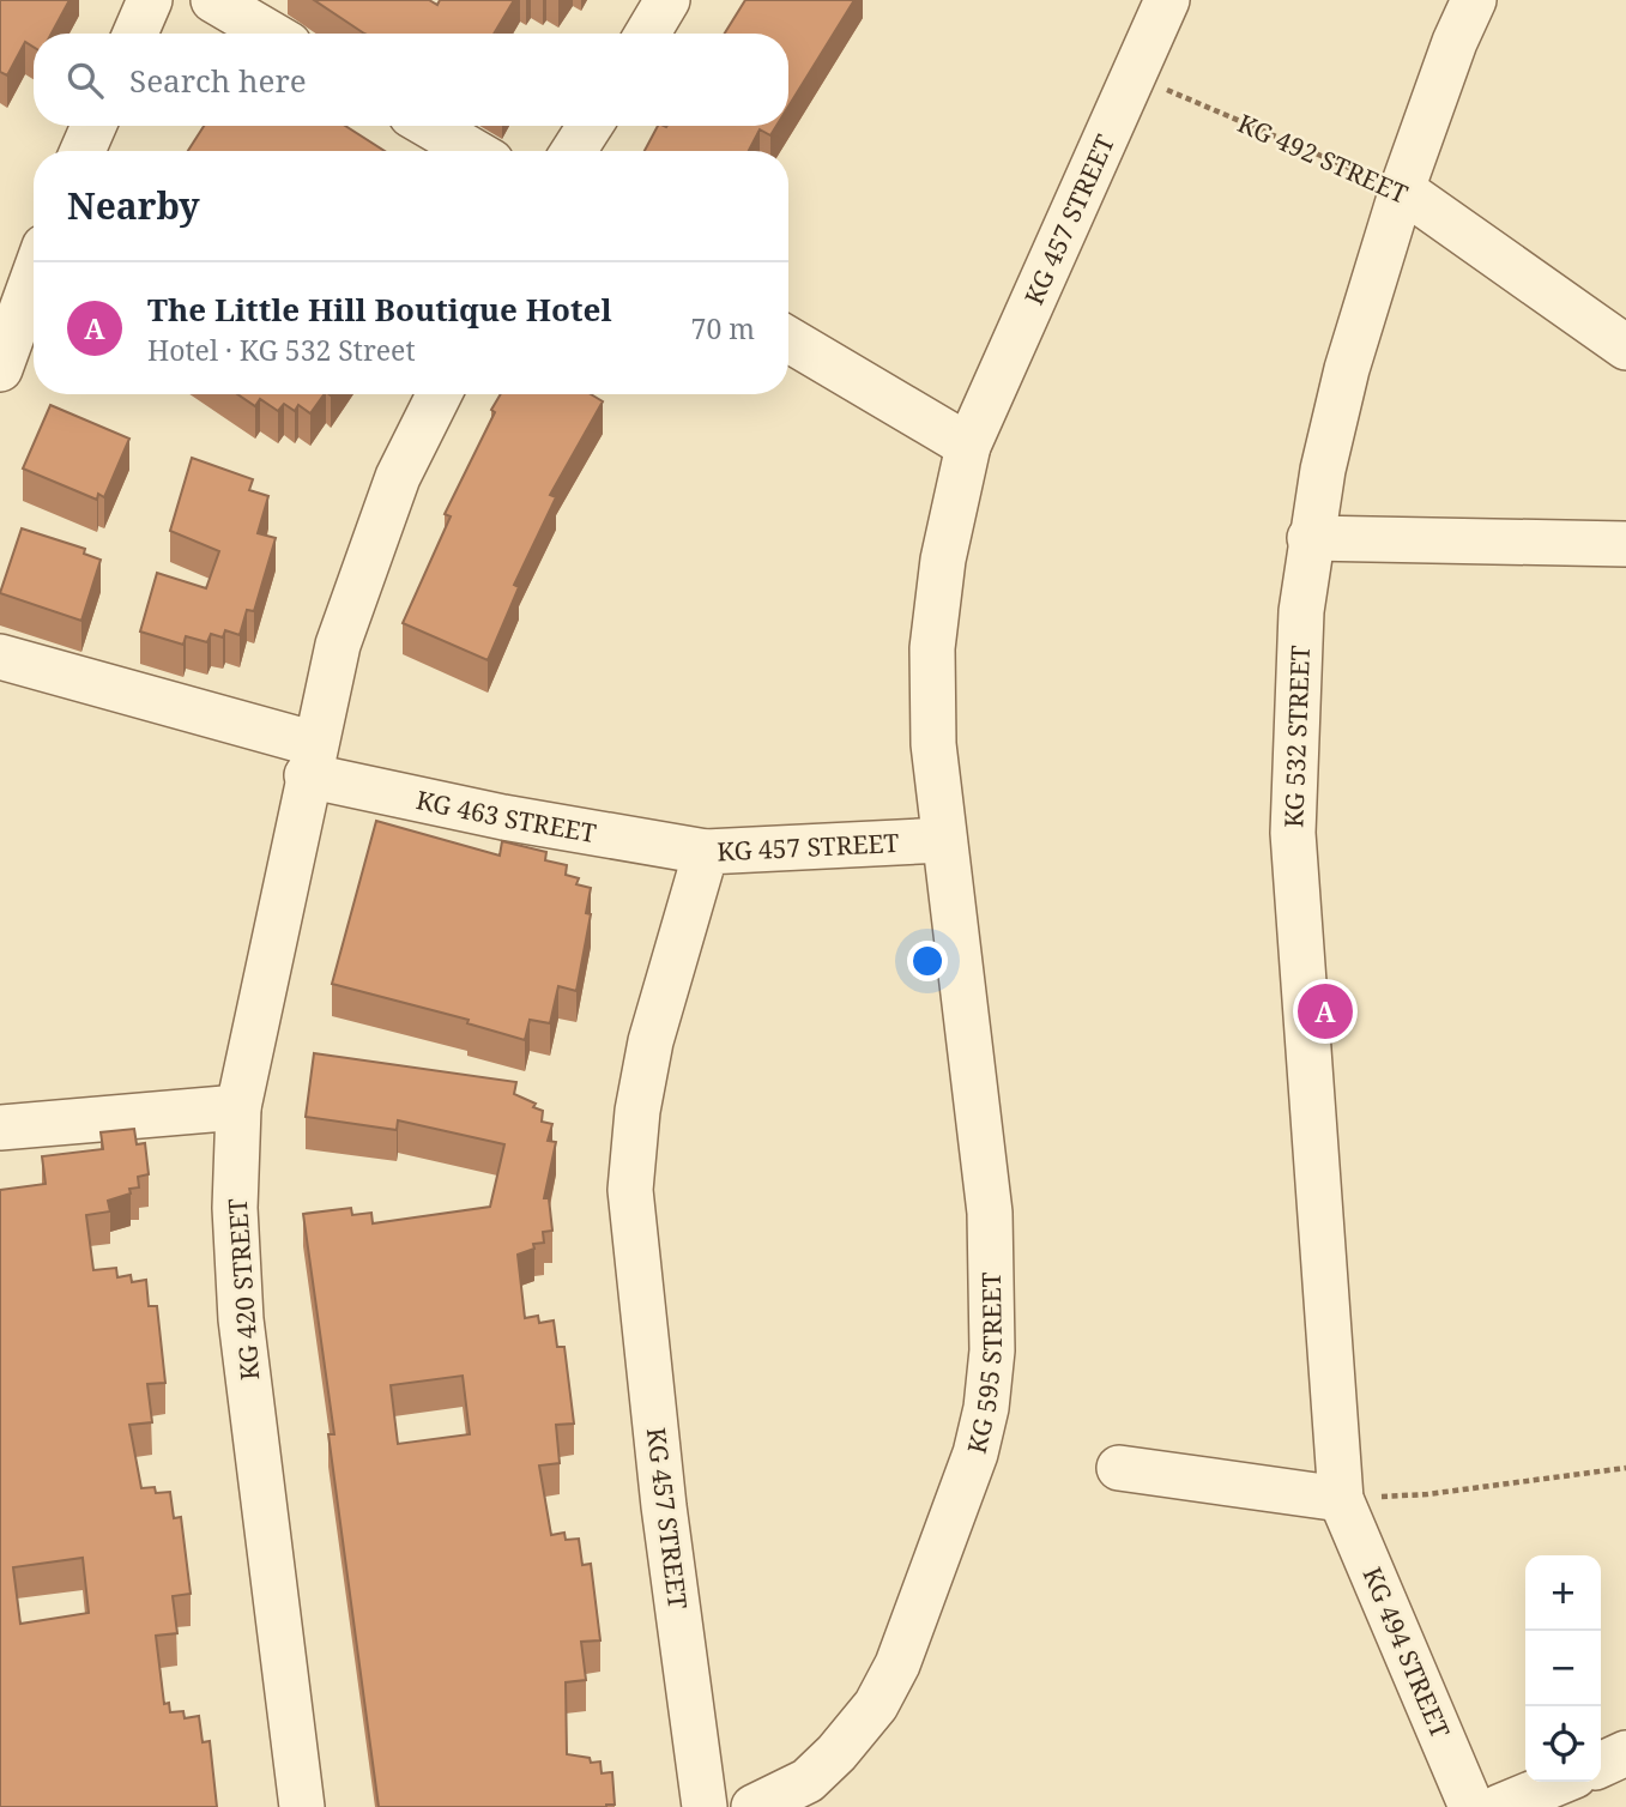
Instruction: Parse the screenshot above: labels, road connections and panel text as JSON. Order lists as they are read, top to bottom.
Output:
{
  "streets": {
    "street": [
      "KG 492 STREET",
      "KG 457 STREET",
      "KG 532 STREET",
      "KG 463 STREET",
      "KG 420 STREET",
      "KG 595 STREET",
      "KG 494 STREET"
    ]
  },
  "crossings": [
    ["KG 492 STREET", "KG 457 STREET"],
    ["KG 492 STREET", "KG 532 STREET"],
    ["KG 457 STREET", "KG 463 STREET"],
    ["KG 457 STREET", "KG 595 STREET"],
    ["KG 532 STREET", "KG 494 STREET"],
    ["KG 463 STREET", "KG 420 STREET"]
  ],
  "page": {
    "search": "Search here",
    "heading": "Nearby",
    "list": [
      {
        "mark": "A",
        "name": "The Little Hill Boutique Hotel",
        "note": "Hotel · KG 532 Street",
        "value": "70 m"
      }
    ],
    "pins": "A",
    "map_buttons": ["+", "−"]
  }
}
